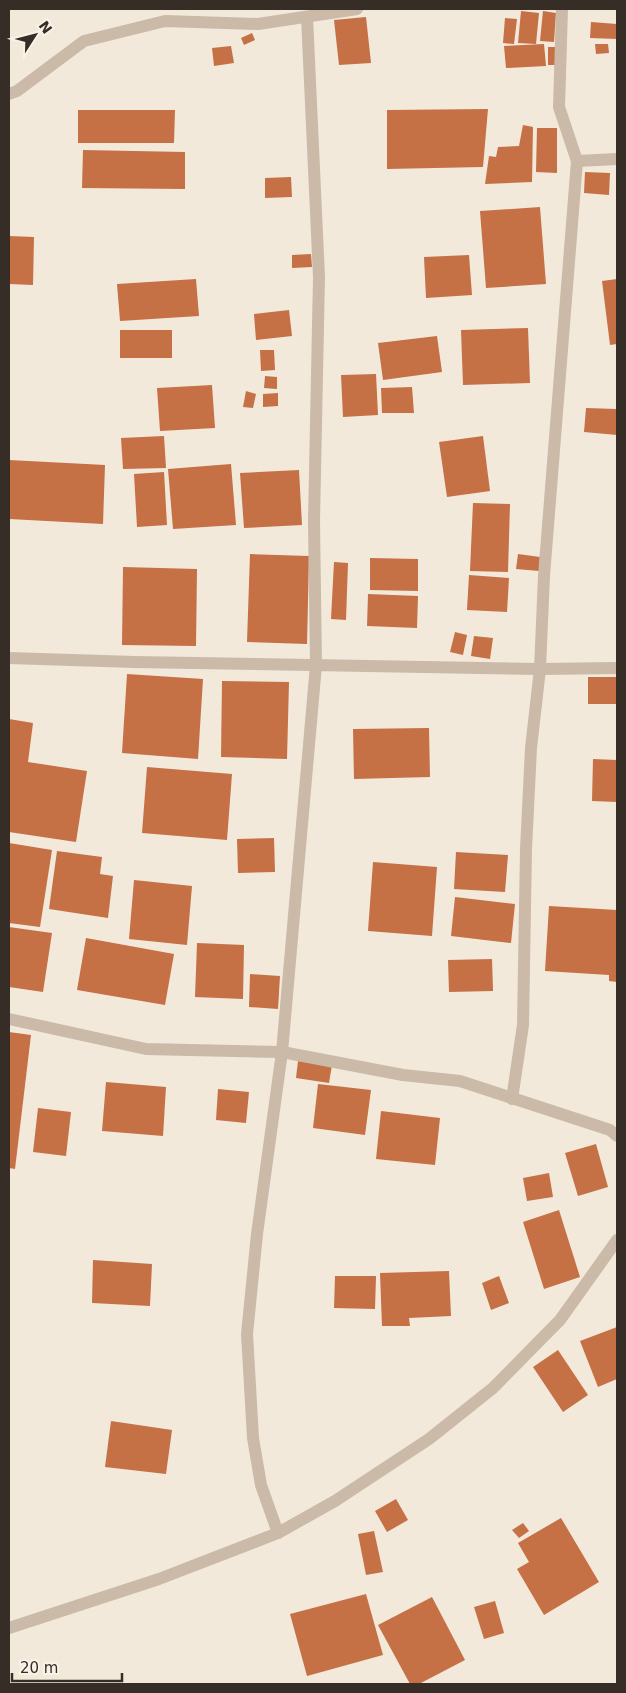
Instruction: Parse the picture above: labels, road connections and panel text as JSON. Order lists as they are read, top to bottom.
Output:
{
  "scale_bar": "20 m",
  "north": "top right"
}
